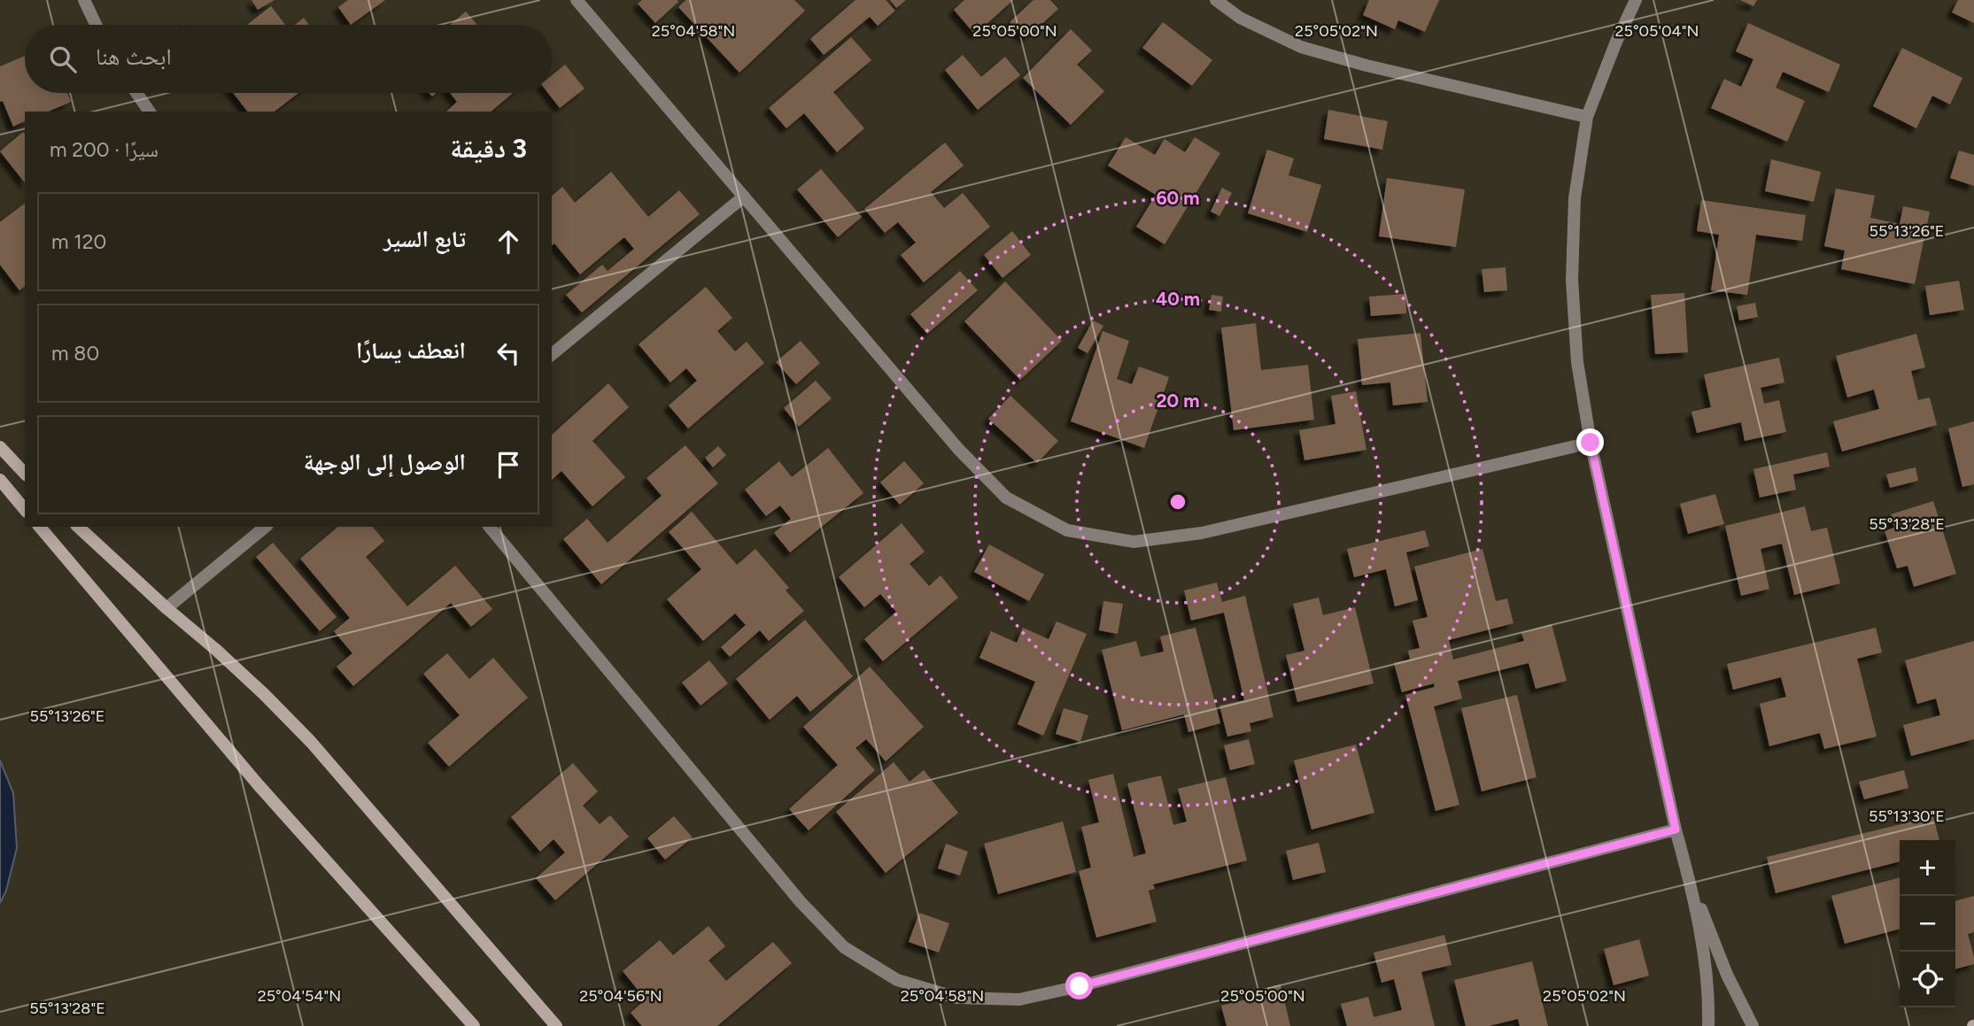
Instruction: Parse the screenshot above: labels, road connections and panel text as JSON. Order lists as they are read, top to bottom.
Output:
{
  "page": {
    "search": "ابحث هنا",
    "heading": ["3 دقيقة", "سيرًا · 200 m"],
    "list": [
      ["تابع السير", "120 m"],
      ["انعطف يسارًا", "80 m"],
      "الوصول إلى الوجهة"
    ],
    "map_buttons": ["+", "−"]
  },
  "coordinates": [
    "25°04'58\"N",
    "25°05'00\"N",
    "25°05'02\"N",
    "25°05'04\"N",
    "55°13'26\"E",
    "55°13'28\"E",
    "55°13'30\"E",
    "25°04'54\"N",
    "25°04'56\"N"
  ],
  "rings": ["60 m", "40 m", "20 m"]
}
